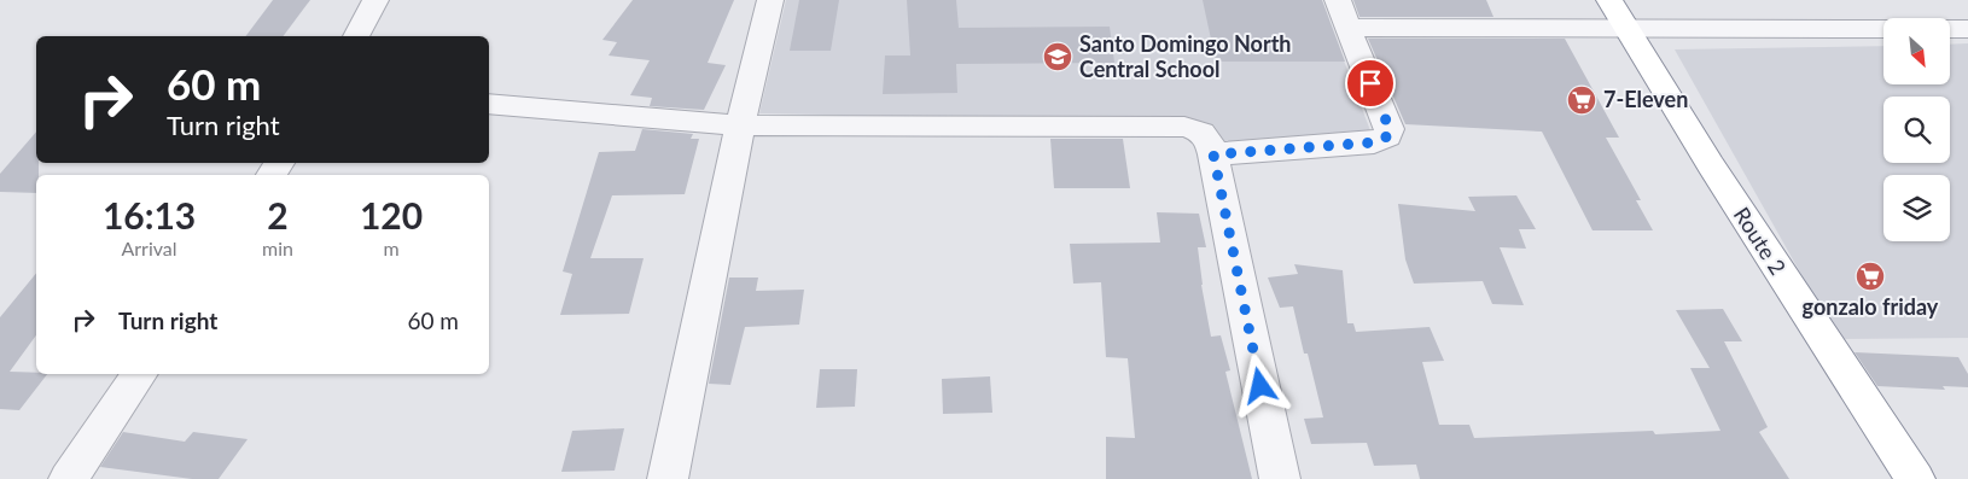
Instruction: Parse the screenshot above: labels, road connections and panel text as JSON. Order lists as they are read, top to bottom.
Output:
{
  "streets": {
    "highway": ["Route 2"]
  },
  "places": {
    "school or university": ["Santo Domingo North Central School"],
    "supermarket": ["7-Eleven", "gonzalo friday"]
  },
  "north": "bottom right",
  "page": {
    "turn": ["60 m", "Turn right"],
    "eta": [
      "16:13",
      "Arrival",
      "2",
      "min",
      "120",
      "m"
    ],
    "list": [
      {
        "name": "Turn right",
        "value": "60 m"
      }
    ]
  }
}
